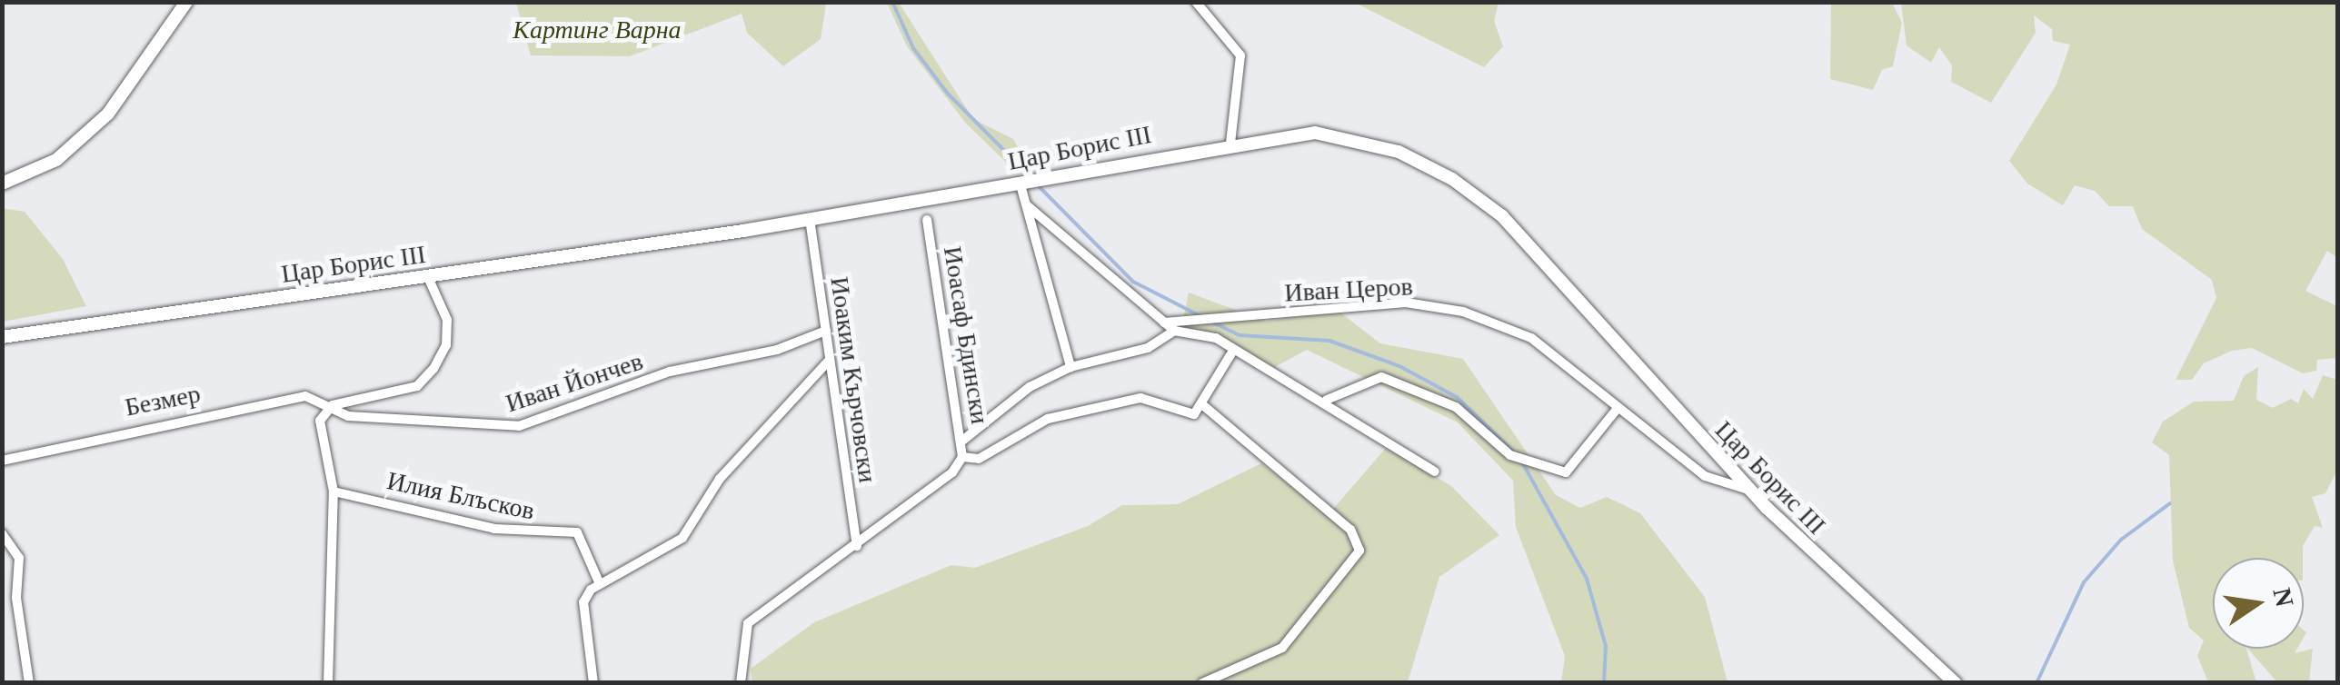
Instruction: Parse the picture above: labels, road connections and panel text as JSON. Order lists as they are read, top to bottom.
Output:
{
  "streets": {
    "street": [
      "Цар Борис III",
      "Иван Церов",
      "Иоасаф Бдински",
      "Иоаким Кърчовски",
      "Иван Йончев",
      "Безмер",
      "Илия Блъсков"
    ]
  },
  "crossings": [
    ["Цар Борис III", "Иван Церов"],
    ["Цар Борис III", "Иоаким Кърчовски"],
    ["Иоаким Кърчовски", "Иван Йончев"],
    ["Иван Йончев", "Безмер"]
  ],
  "parks": ["Картинг Варна"],
  "north": "right"
}
